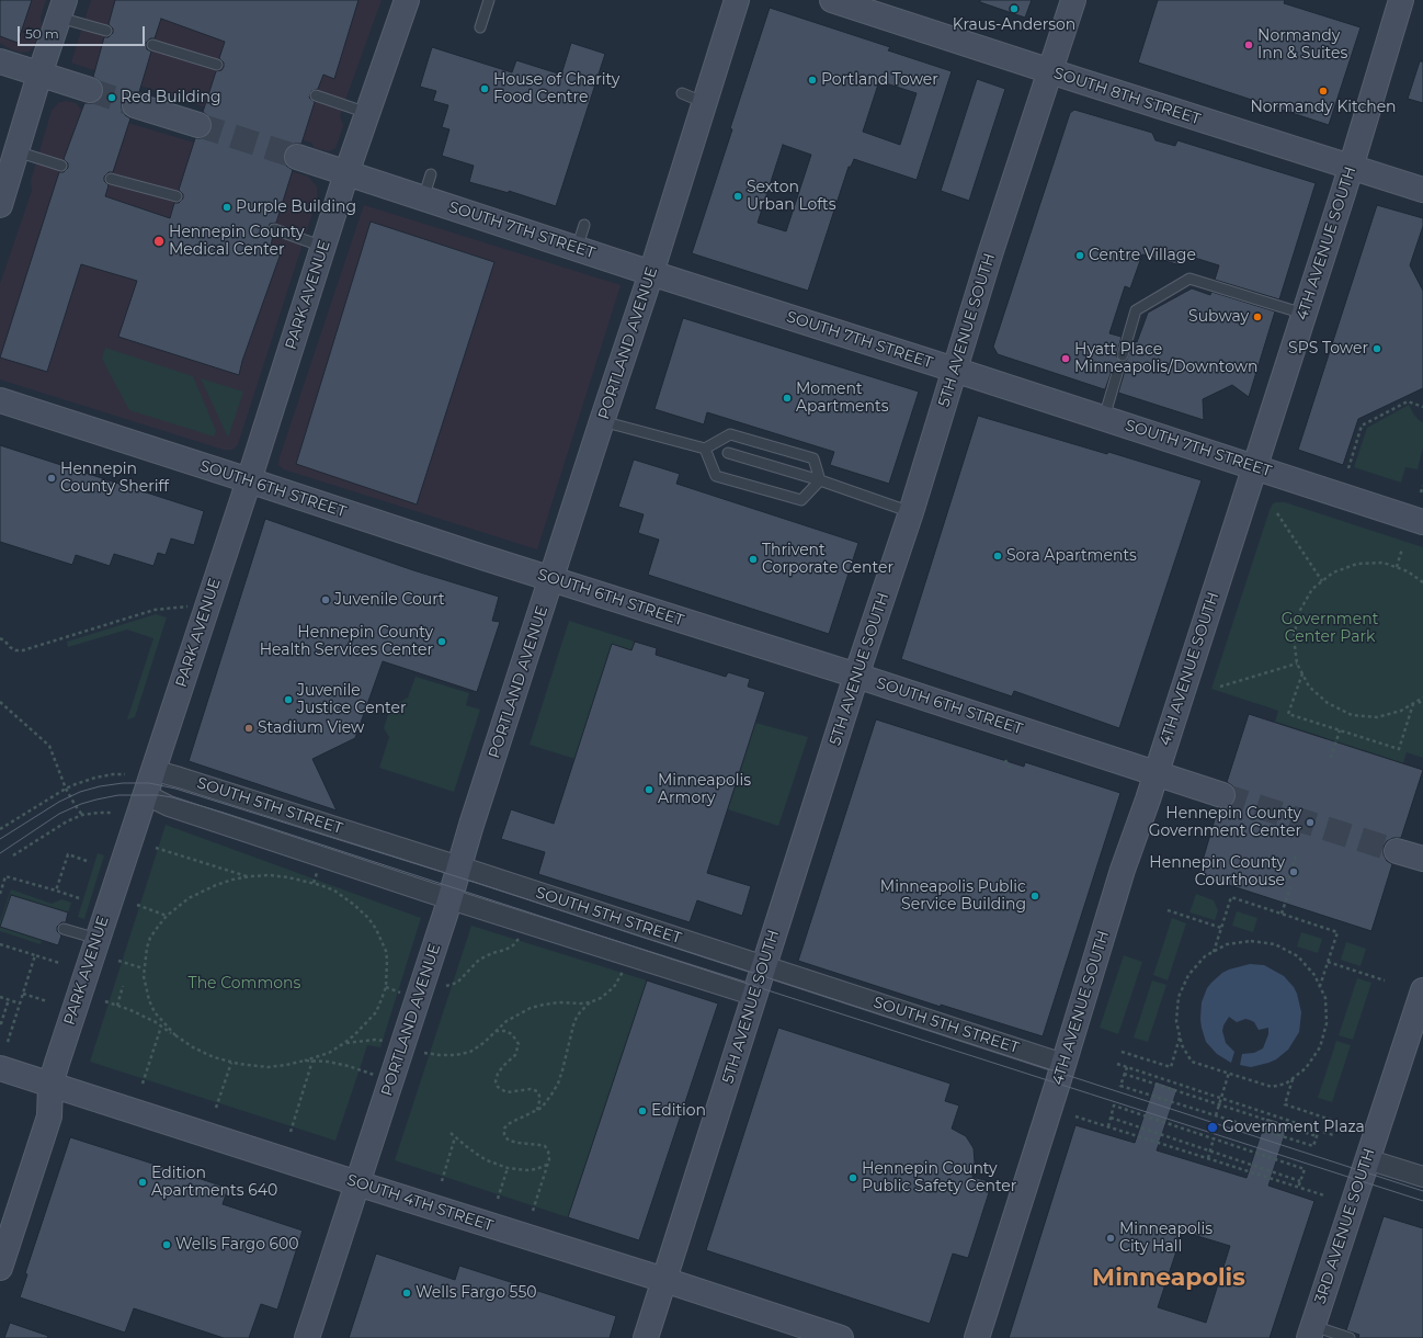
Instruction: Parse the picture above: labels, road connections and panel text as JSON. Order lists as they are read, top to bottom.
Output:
{
  "streets": {
    "main road": [
      "SOUTH 8TH STREET",
      "SOUTH 7TH STREET",
      "4TH AVENUE SOUTH",
      "PARK AVENUE",
      "5TH AVENUE SOUTH",
      "PORTLAND AVENUE",
      "SOUTH 6TH STREET",
      "SOUTH 4TH STREET",
      "3RD AVENUE SOUTH"
    ],
    "street": ["SOUTH 5TH STREET"]
  },
  "crossings": [
    ["SOUTH 8TH STREET", "4TH AVENUE SOUTH"],
    ["SOUTH 8TH STREET", "5TH AVENUE SOUTH"],
    ["SOUTH 7TH STREET", "4TH AVENUE SOUTH"],
    ["SOUTH 7TH STREET", "PARK AVENUE"],
    ["SOUTH 7TH STREET", "5TH AVENUE SOUTH"],
    ["SOUTH 7TH STREET", "PORTLAND AVENUE"],
    ["4TH AVENUE SOUTH", "SOUTH 6TH STREET"],
    ["4TH AVENUE SOUTH", "SOUTH 5TH STREET"],
    ["PARK AVENUE", "SOUTH 6TH STREET"],
    ["PARK AVENUE", "SOUTH 5TH STREET"],
    ["PARK AVENUE", "SOUTH 4TH STREET"],
    ["5TH AVENUE SOUTH", "SOUTH 6TH STREET"],
    ["5TH AVENUE SOUTH", "SOUTH 5TH STREET"],
    ["5TH AVENUE SOUTH", "SOUTH 4TH STREET"],
    ["PORTLAND AVENUE", "SOUTH 6TH STREET"],
    ["PORTLAND AVENUE", "SOUTH 5TH STREET"],
    ["PORTLAND AVENUE", "SOUTH 4TH STREET"]
  ],
  "districts": ["Minneapolis"],
  "parks": ["Government Center Park", "The Commons"],
  "places": [
    "Kraus-Anderson",
    "Normandy Inn & Suites",
    "Portland Tower",
    "House of Charity Food Centre",
    "Normandy Kitchen",
    "Red Building",
    "Sexton Urban Lofts",
    "Purple Building",
    "Hennepin County Medical Center",
    "Centre Village",
    "Subway",
    "SPS Tower",
    "Hyatt Place Minneapolis/Downtown",
    "Moment Apartments",
    "Hennepin County Sheriff",
    "Sora Apartments",
    "Thrivent Corporate Center",
    "Juvenile Court",
    "Hennepin County Health Services Center",
    "Juvenile Justice Center",
    "Stadium View",
    "Minneapolis Armory",
    "Hennepin County Government Center",
    "Hennepin County Courthouse",
    "Minneapolis Public Service Building",
    "Edition",
    "Government Plaza",
    "Hennepin County Public Safety Center",
    "Edition Apartments 640",
    "Minneapolis City Hall",
    "Wells Fargo 600",
    "Wells Fargo 550"
  ],
  "scale_bar": "50 m"
}
